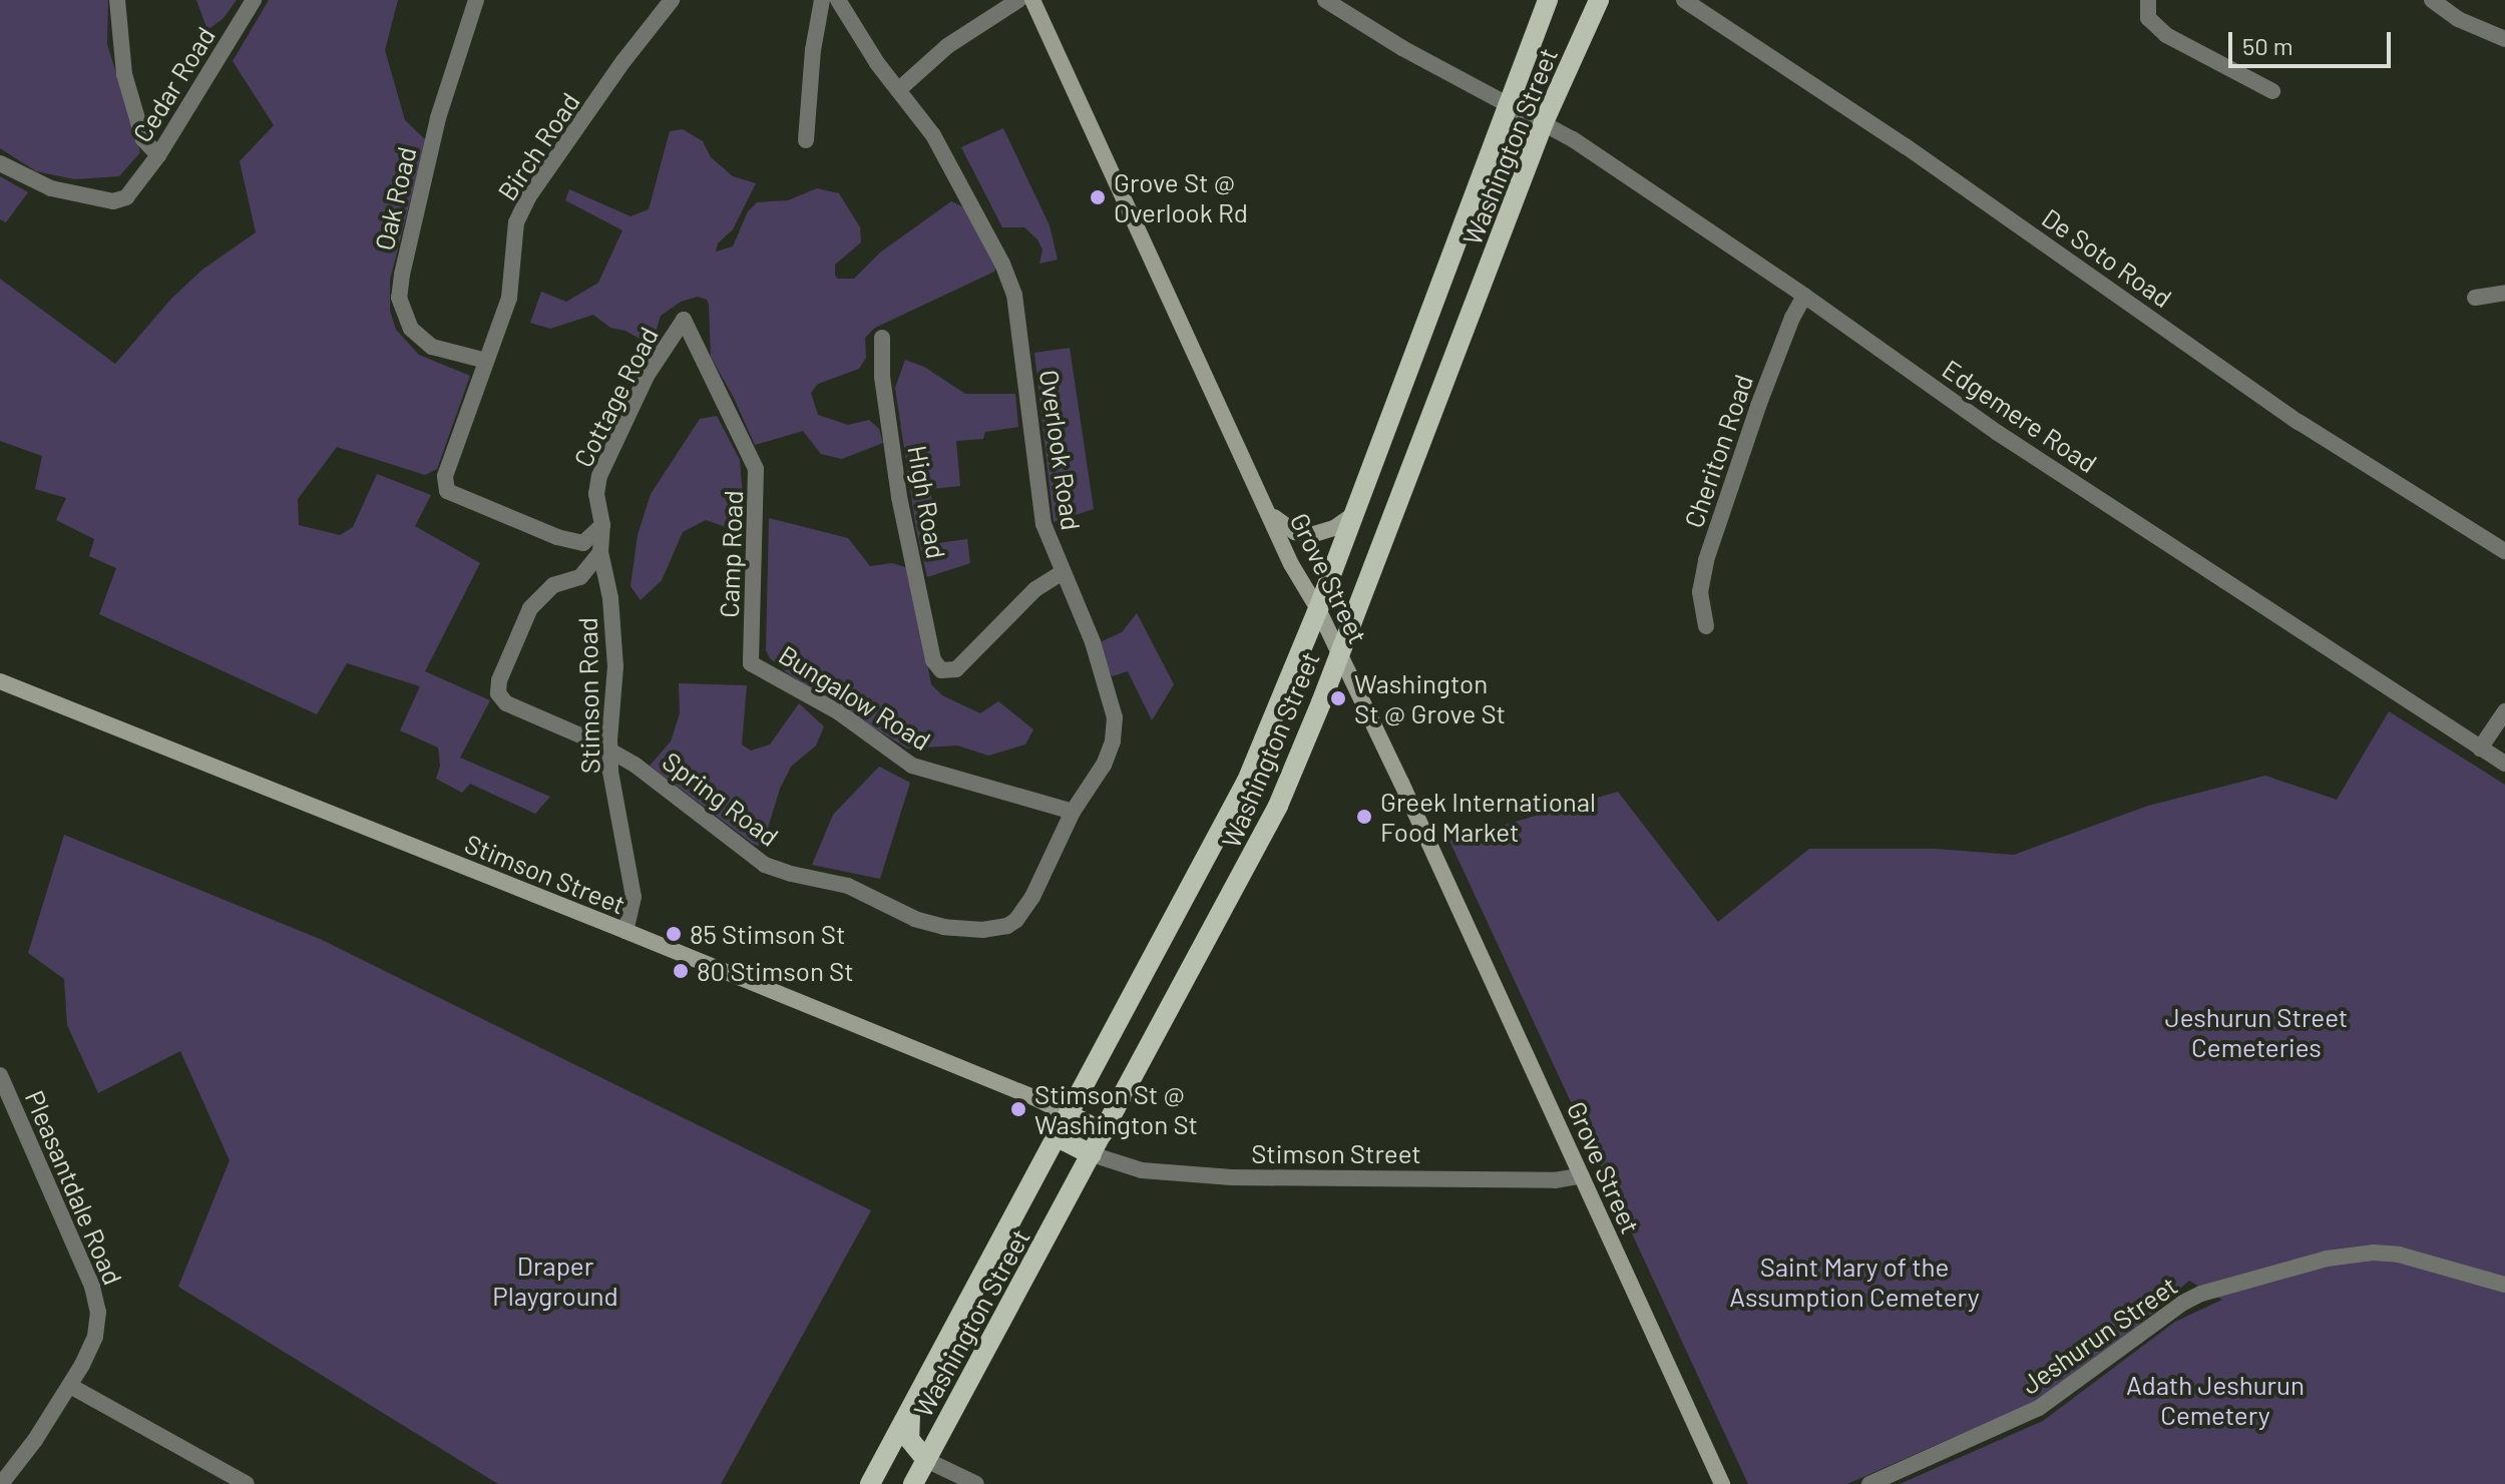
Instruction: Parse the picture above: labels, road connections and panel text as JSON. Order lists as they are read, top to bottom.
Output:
{
  "streets": {
    "main road": ["Washington Street", "Grove Street", "Stimson Street"],
    "street": [
      "Cedar Road",
      "Birch Road",
      "Oak Road",
      "De Soto Road",
      "Cottage Road",
      "Edgemere Road",
      "Overlook Road",
      "Cheriton Road",
      "High Road",
      "Camp Road",
      "Stimson Road",
      "Bungalow Road",
      "Spring Road",
      "Pleasantdale Road",
      "Jeshurun Street"
    ]
  },
  "crossings": [
    ["Birch Road", "Oak Road"],
    ["Birch Road", "Cottage Road"],
    ["Washington Street", "Edgemere Road"],
    ["Washington Street", "Grove Street"],
    ["Washington Street", "Stimson Street"],
    ["Cottage Road", "Camp Road"],
    ["Cottage Road", "Stimson Road"],
    ["Cottage Road", "Spring Road"],
    ["Edgemere Road", "Cheriton Road"],
    ["Overlook Road", "High Road"],
    ["Overlook Road", "Bungalow Road"],
    ["Overlook Road", "Spring Road"],
    ["Camp Road", "Bungalow Road"],
    ["Grove Street", "Stimson Street"],
    ["Stimson Road", "Spring Road"],
    ["Stimson Road", "Stimson Street"]
  ],
  "parks": [
    "Jeshurun Street Cemeteries",
    "Draper Playground",
    "Saint Mary of the Assumption Cemetery",
    "Adath Jeshurun Cemetery"
  ],
  "places": [
    "Grove St @ Overlook Rd",
    "Washington St @ Grove St",
    "Greek International Food Market",
    "85 Stimson St",
    "80 Stimson St",
    "Stimson St @ Washington St"
  ],
  "scale_bar": "50 m"
}
